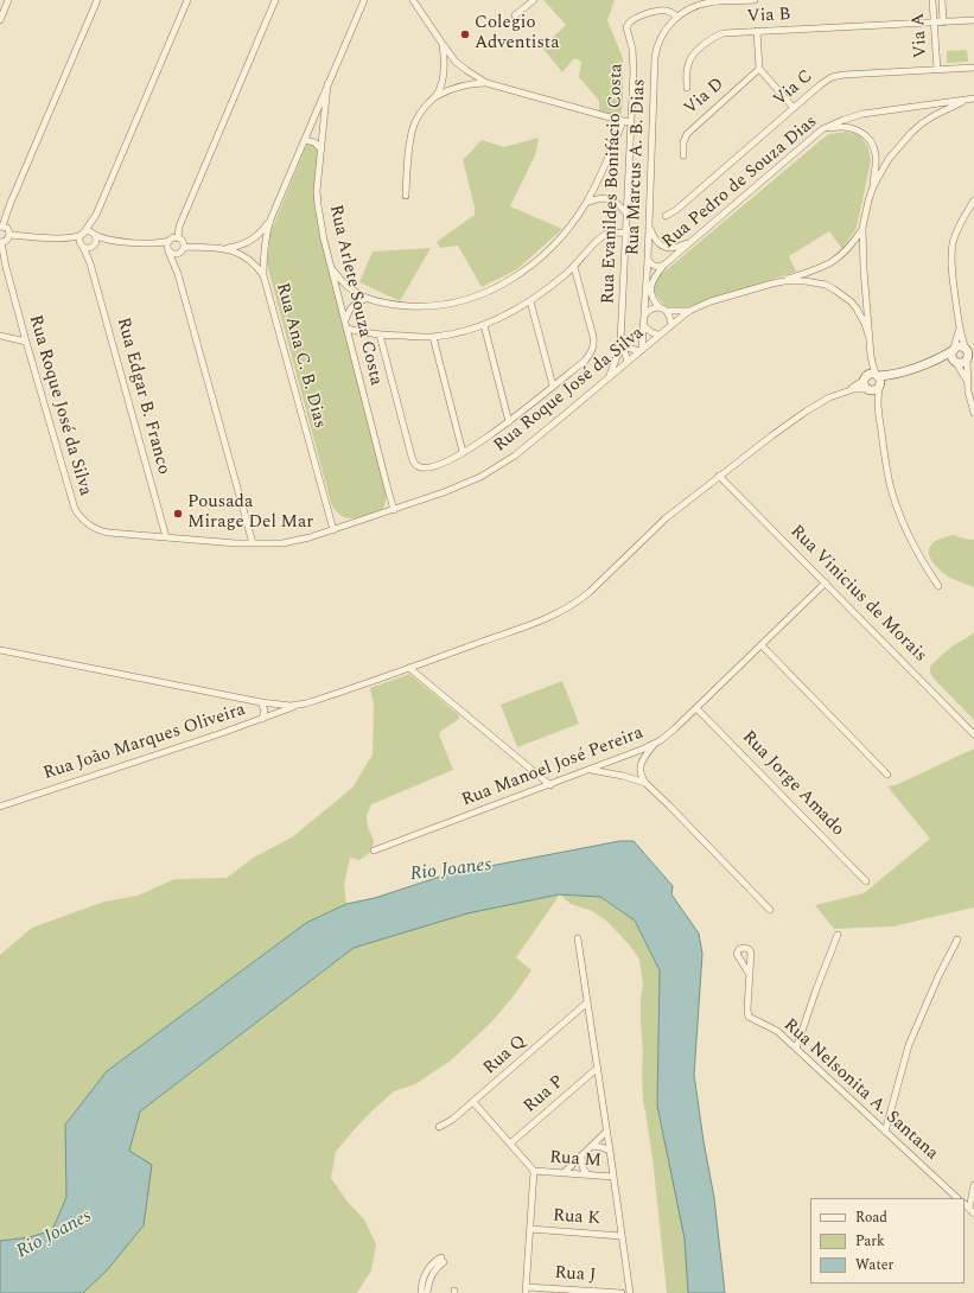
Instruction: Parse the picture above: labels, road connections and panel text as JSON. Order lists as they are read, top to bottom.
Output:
{
  "streets": {
    "street": [
      "Via B",
      "Via A",
      "Via C",
      "Via D",
      "Rua Marcus A. B. Dias",
      "Rua Pedro de Souza Dias",
      "Rua Evanildes Bonifácio Costa",
      "Rua Arlete Souza Costa",
      "Rua Ana C. B. Dias",
      "Rua Roque José da Silva",
      "Rua Edgar B. Franco",
      "Rua Vinicius de Morais",
      "Rua João Marques Oliveira",
      "Rua Manoel José Pereira",
      "Rua Jorge Amado",
      "Rua Q",
      "Rua Nelsonita A. Santana",
      "Rua P",
      "Rua M",
      "Rua K",
      "Rua J"
    ]
  },
  "crossings": [
    ["Via B", "Via A"],
    ["Via A", "Via C"],
    ["Rua Marcus A. B. Dias", "Rua Pedro de Souza Dias"],
    ["Rua Marcus A. B. Dias", "Rua Evanildes Bonifácio Costa"],
    ["Rua Marcus A. B. Dias", "Rua Roque José da Silva"],
    ["Rua Pedro de Souza Dias", "Rua Roque José da Silva"],
    ["Rua Arlete Souza Costa", "Rua Roque José da Silva"],
    ["Rua Ana C. B. Dias", "Rua Roque José da Silva"],
    ["Rua Roque José da Silva", "Rua Edgar B. Franco"],
    ["Rua Vinicius de Morais", "Rua João Marques Oliveira"],
    ["Rua Vinicius de Morais", "Rua Manoel José Pereira"],
    ["Rua Manoel José Pereira", "Rua Jorge Amado"]
  ],
  "water": ["Rio Joanes"],
  "places": ["Colegio Adventista", "Pousada Mirage Del Mar"],
  "legend": ["Road", "Park", "Water"]
}
